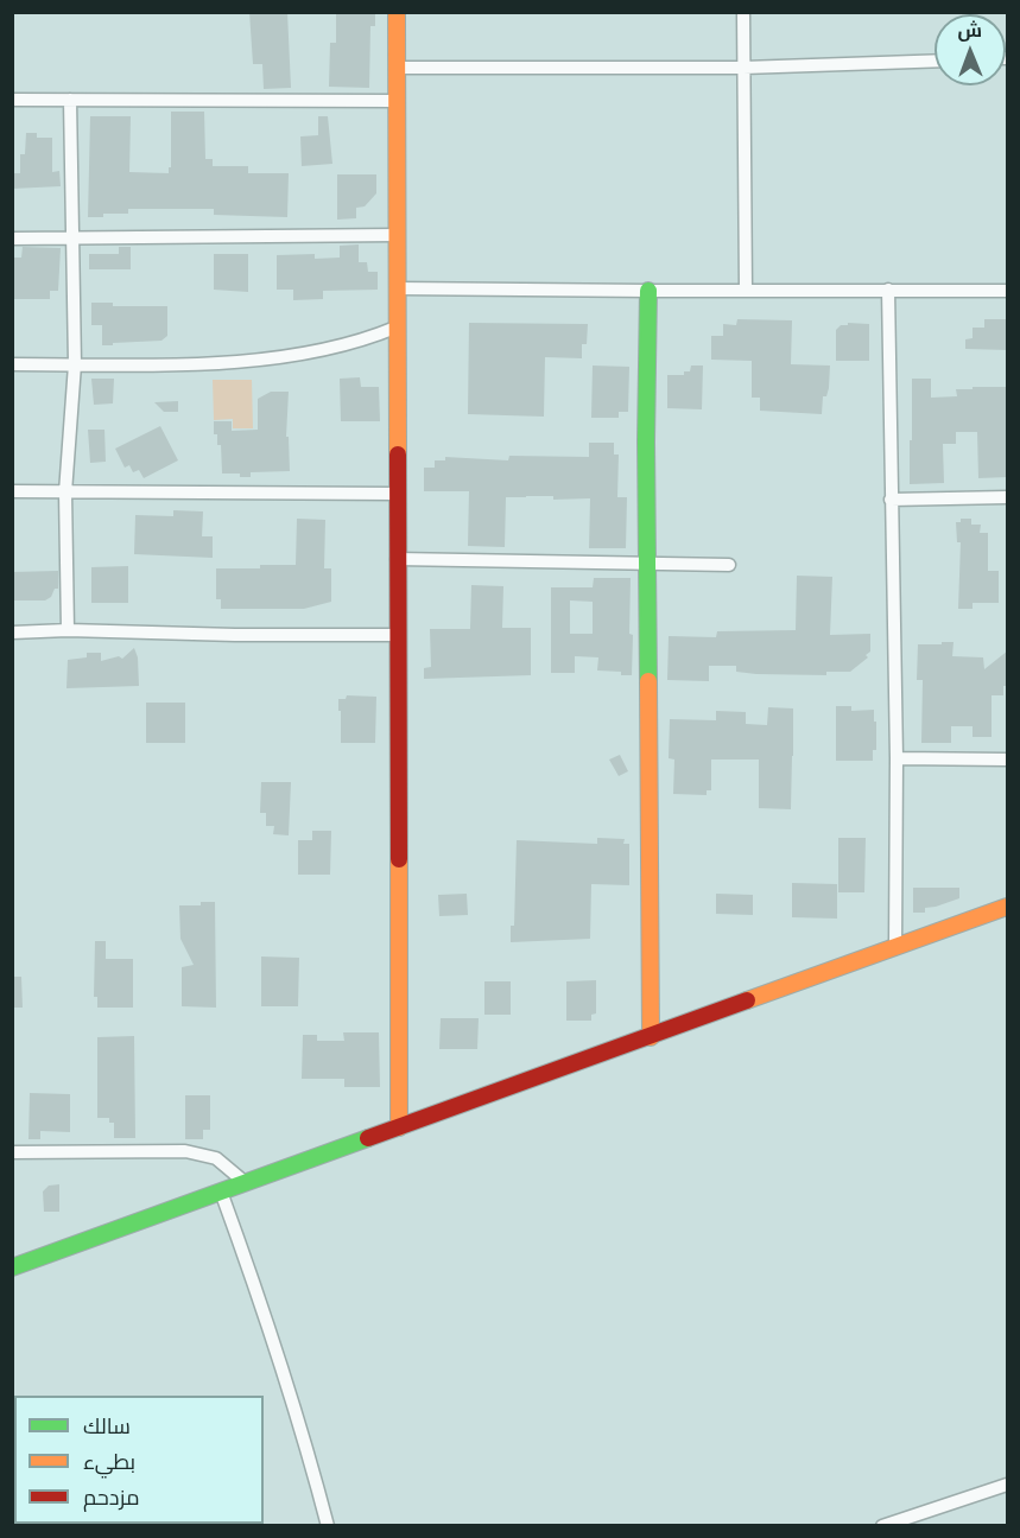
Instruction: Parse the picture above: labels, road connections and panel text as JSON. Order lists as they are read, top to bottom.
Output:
{
  "legend": ["سالك", "بطيء", "مزدحم"],
  "north": "top"
}
